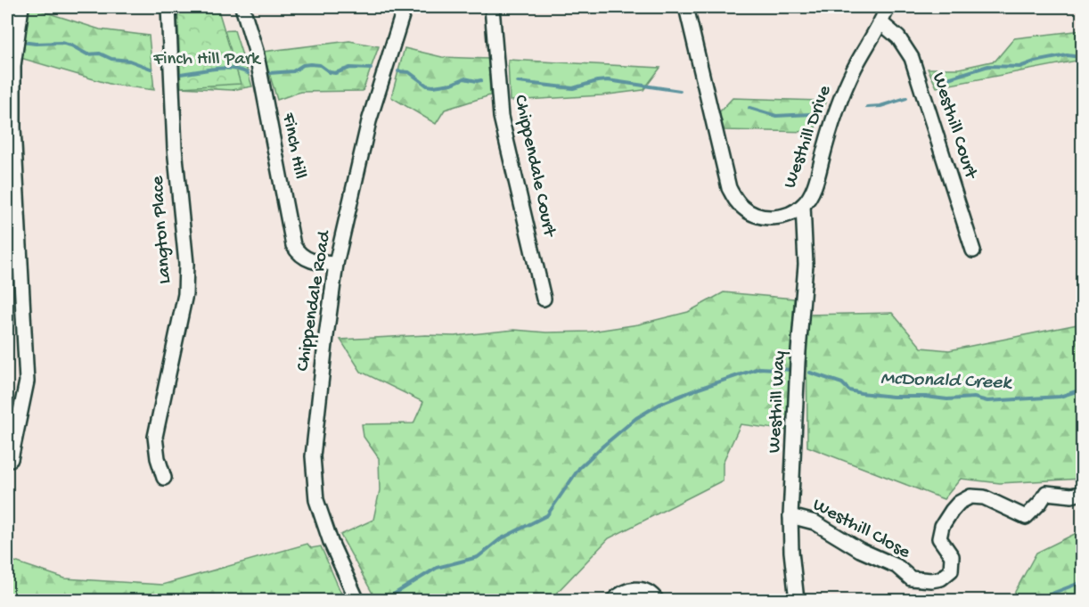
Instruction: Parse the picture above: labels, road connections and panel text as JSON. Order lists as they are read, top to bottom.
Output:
{
  "streets": {
    "street": [
      "Westhill Court",
      "Westhill Drive",
      "Finch Hill",
      "Chippendale Court",
      "Langton Place",
      "Chippendale Road",
      "Westhill Way",
      "Westhill Close"
    ]
  },
  "crossings": [
    ["Westhill Court", "Westhill Drive"],
    ["Westhill Drive", "Westhill Way"],
    ["Finch Hill", "Chippendale Road"],
    ["Westhill Way", "Westhill Close"]
  ],
  "water": ["McDonald Creek"],
  "parks": ["Finch Hill Park"]
}
